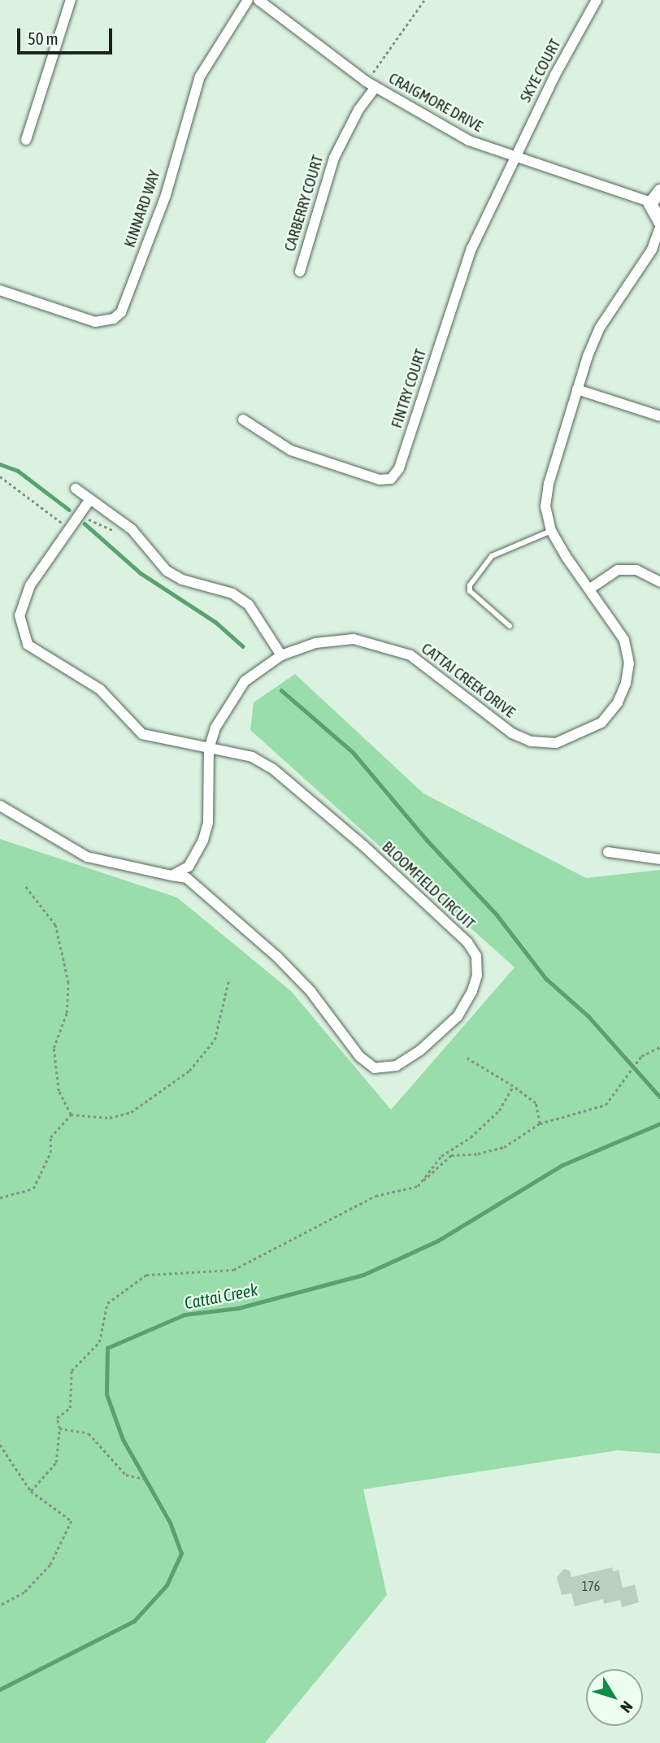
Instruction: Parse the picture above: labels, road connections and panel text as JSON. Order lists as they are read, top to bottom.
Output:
{
  "streets": {
    "street": [
      "SKYE COURT",
      "CRAIGMORE DRIVE",
      "CARBERRY COURT",
      "KINNARD WAY",
      "FINTRY COURT",
      "CATTAI CREEK DRIVE",
      "BLOOMFIELD CIRCUIT"
    ]
  },
  "crossings": [
    ["SKYE COURT", "CRAIGMORE DRIVE"],
    ["SKYE COURT", "FINTRY COURT"],
    ["CRAIGMORE DRIVE", "CARBERRY COURT"],
    ["CRAIGMORE DRIVE", "FINTRY COURT"],
    ["CATTAI CREEK DRIVE", "BLOOMFIELD CIRCUIT"]
  ],
  "water": ["Cattai Creek"],
  "house_numbers": ["176"],
  "scale_bar": "50 m",
  "north": "bottom right"
}
